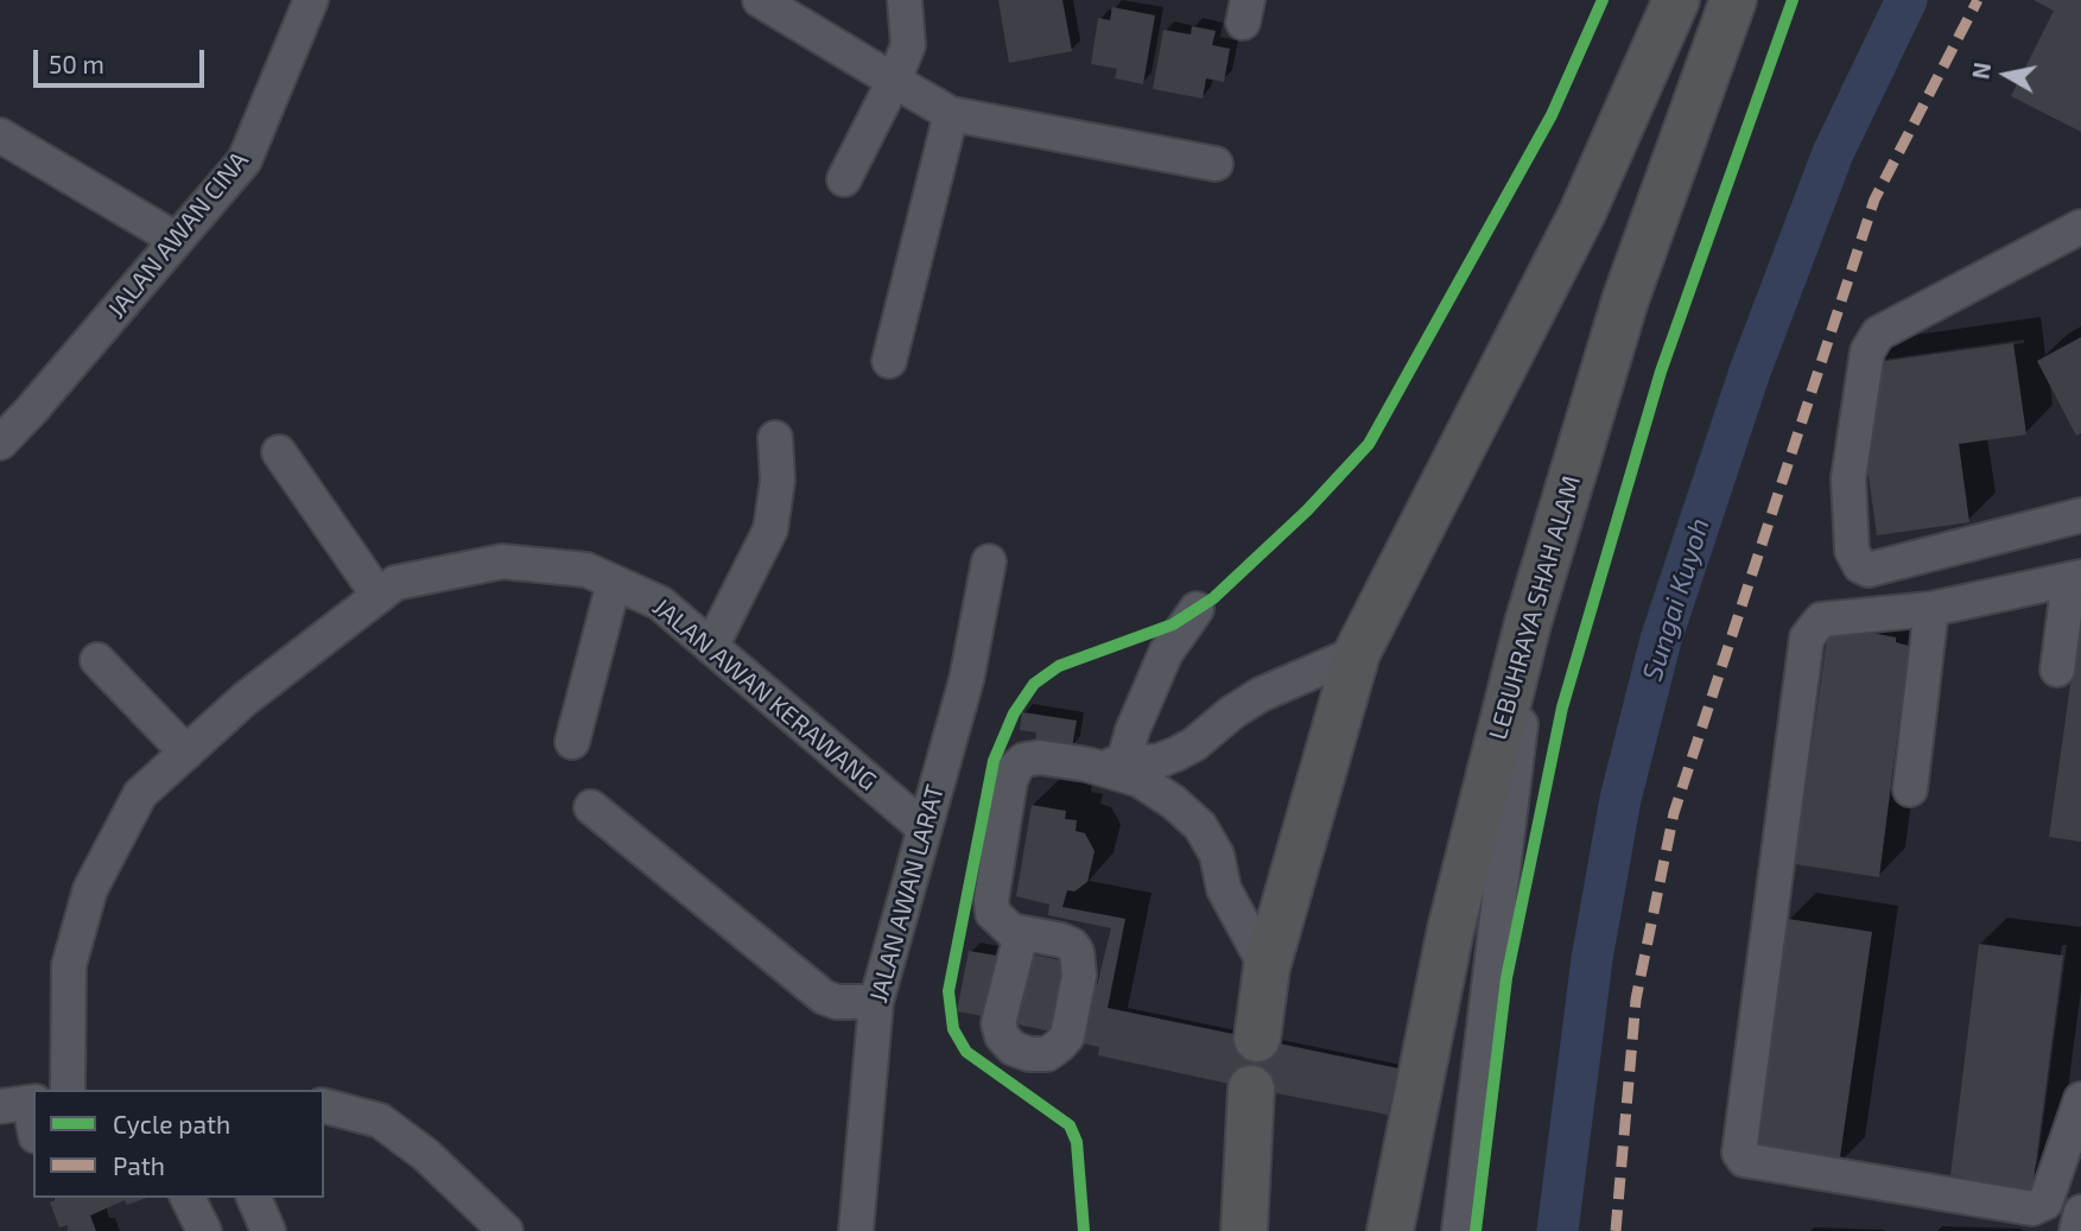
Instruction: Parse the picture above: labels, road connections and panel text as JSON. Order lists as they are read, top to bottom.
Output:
{
  "streets": {
    "highway": ["LEBUHRAYA SHAH ALAM"],
    "street": ["JALAN AWAN CINA", "JALAN AWAN KERAWANG", "JALAN AWAN LARAT"]
  },
  "crossings": [
    ["JALAN AWAN KERAWANG", "JALAN AWAN LARAT"]
  ],
  "water": ["Sungai Kuyoh"],
  "legend": ["Cycle path", "Path"],
  "scale_bar": "50 m",
  "north": "left"
}
